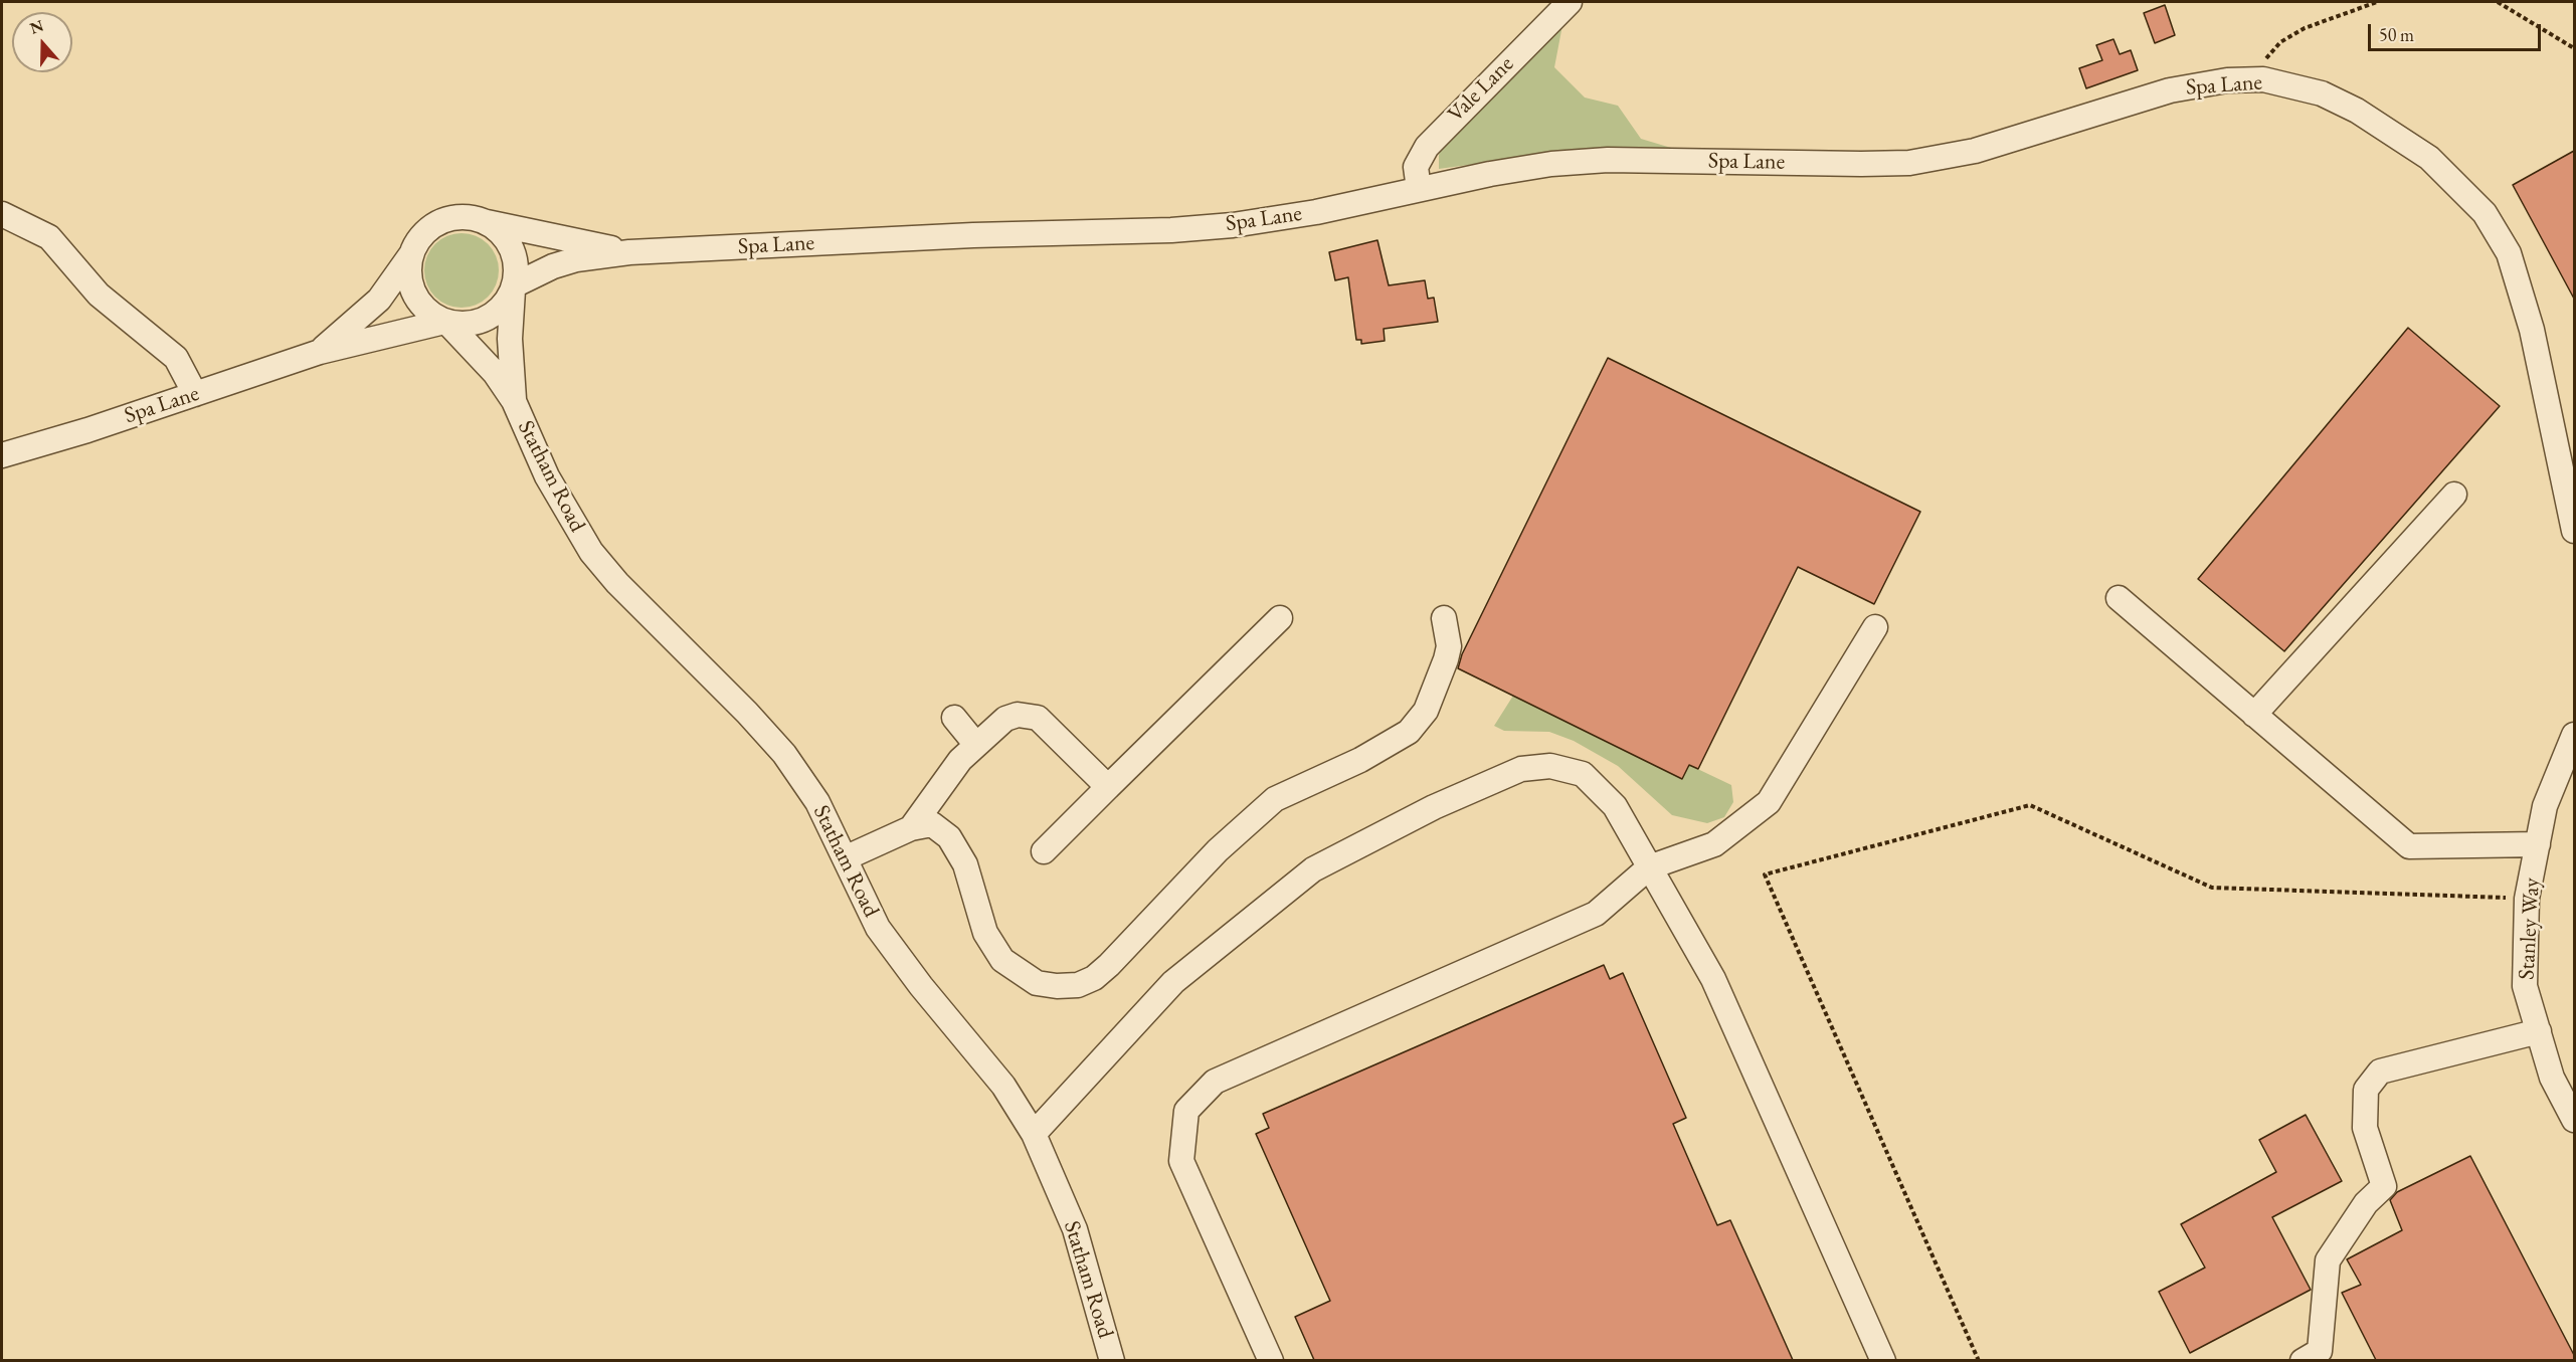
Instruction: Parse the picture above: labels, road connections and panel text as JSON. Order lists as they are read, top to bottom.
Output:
{
  "streets": {
    "street": [
      "Spa Lane",
      "Vale Lane",
      "Statham Road",
      "Stanley Way"
    ]
  },
  "crossings": [
    ["Spa Lane", "Vale Lane"],
    ["Spa Lane", "Statham Road"]
  ],
  "scale_bar": "50 m",
  "north": "top"
}
